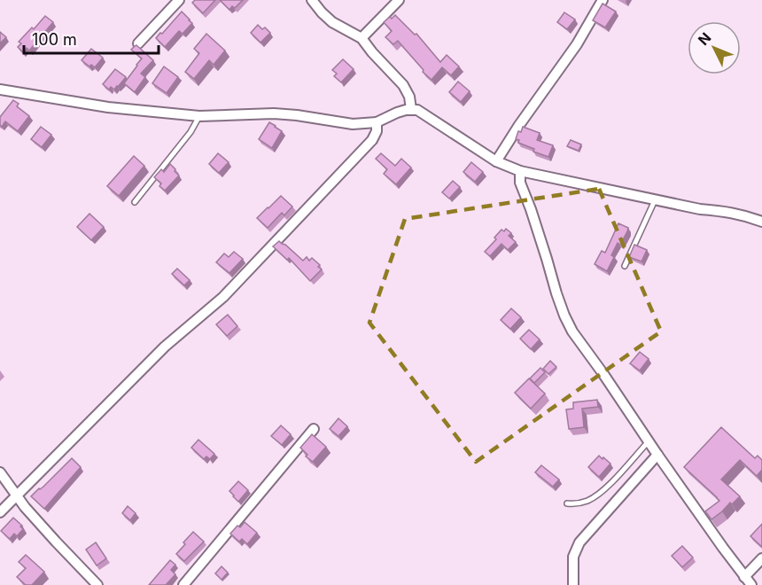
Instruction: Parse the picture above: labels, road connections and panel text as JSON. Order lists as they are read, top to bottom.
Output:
{
  "scale_bar": "100 m",
  "north": "top left"
}
